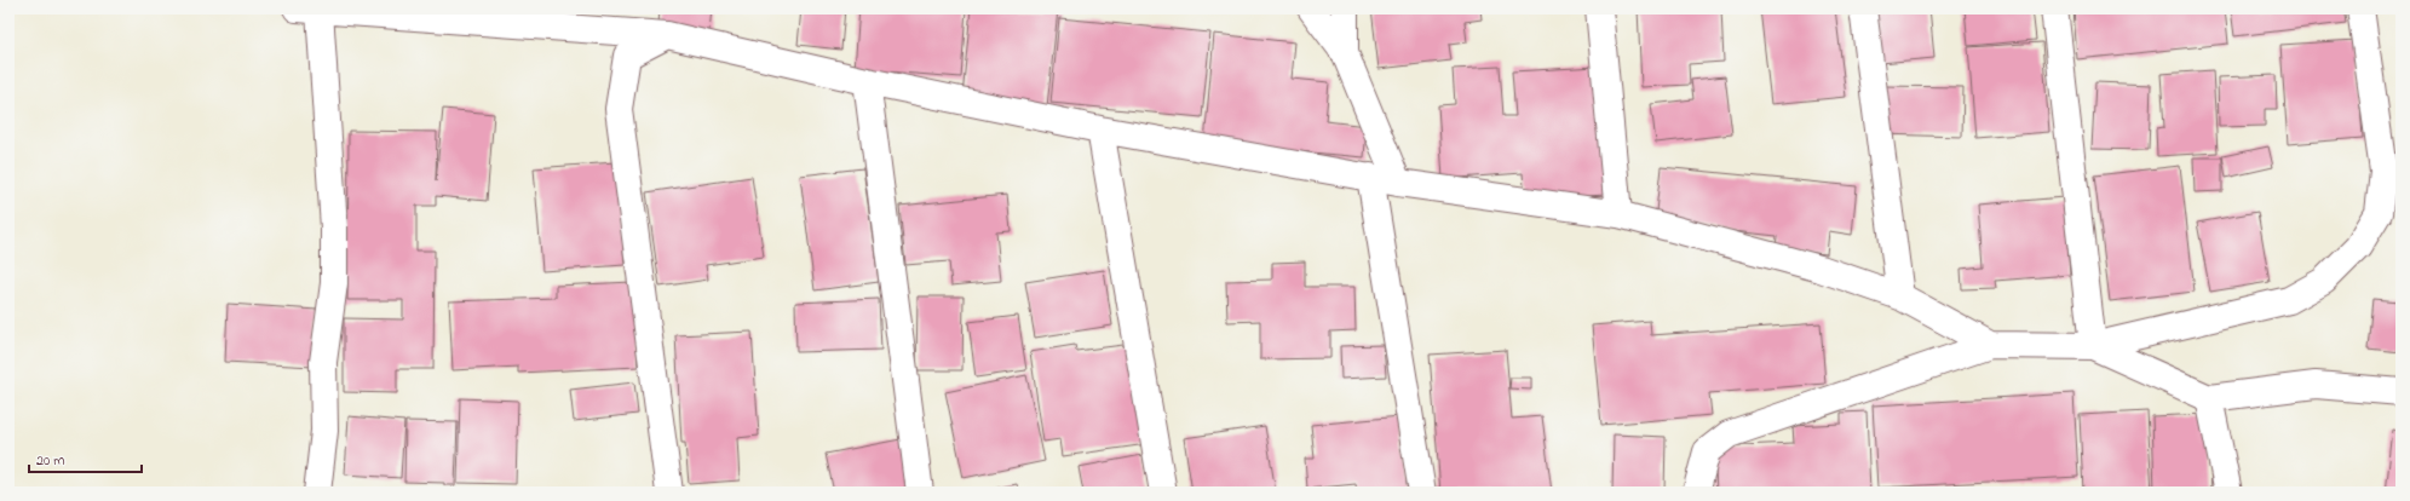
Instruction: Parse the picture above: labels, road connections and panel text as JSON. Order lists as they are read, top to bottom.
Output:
{
  "scale_bar": "20 m"
}
